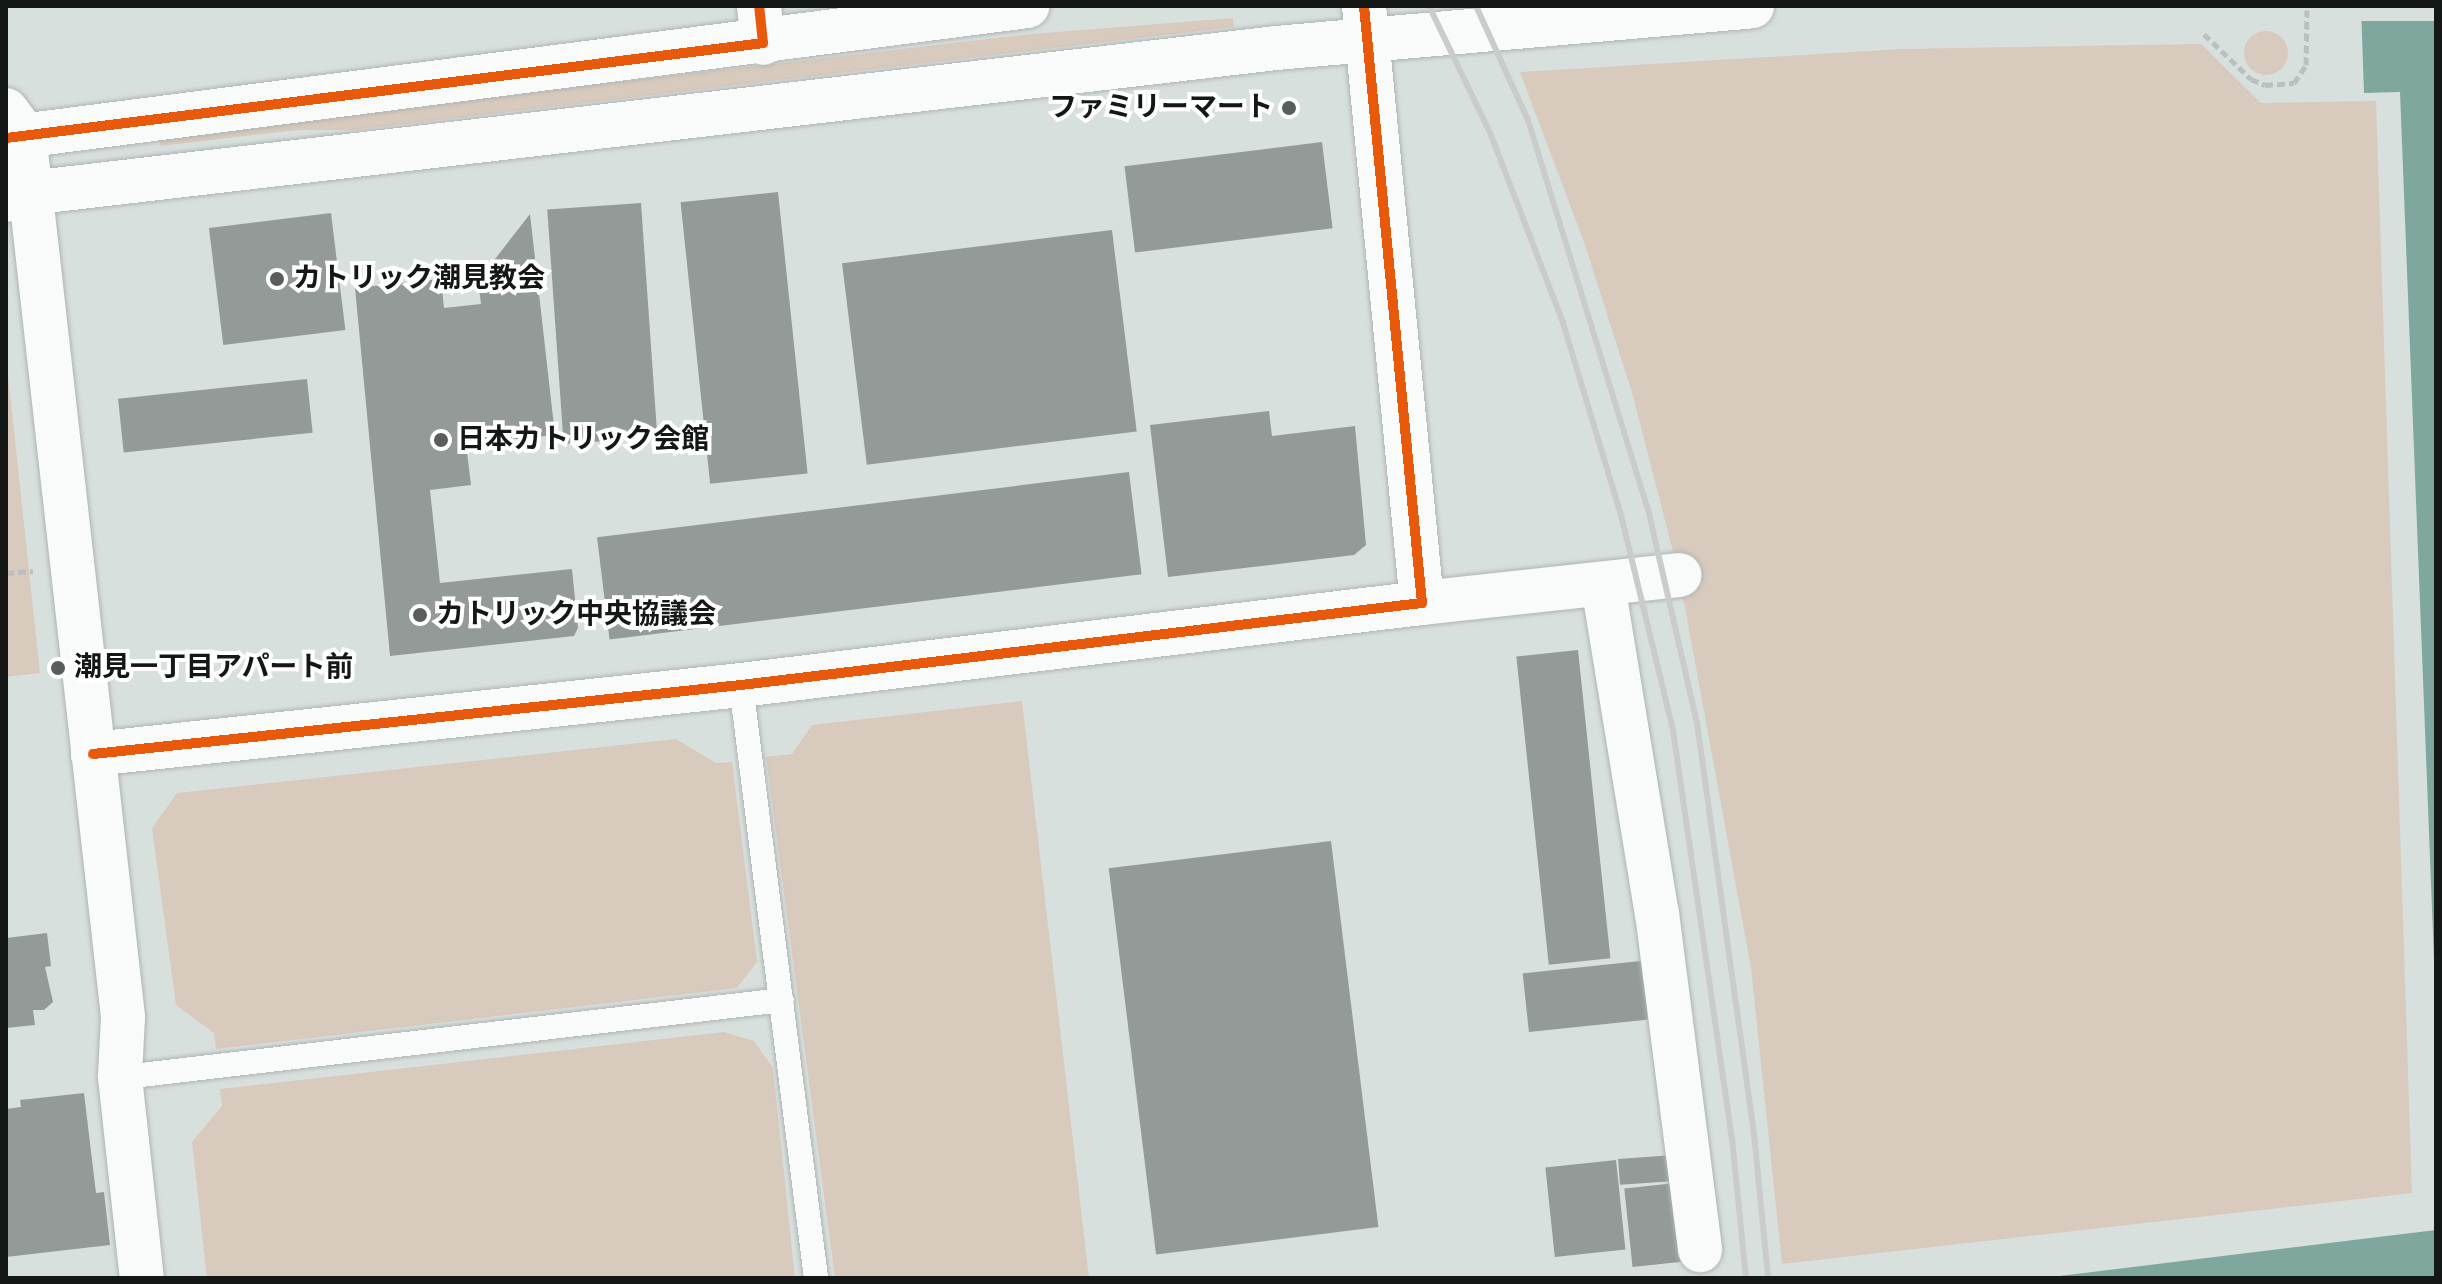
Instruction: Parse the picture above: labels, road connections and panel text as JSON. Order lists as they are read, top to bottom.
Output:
{
  "places": [
    "ファミリーマート",
    "カトリック潮見教会",
    "日本カトリック会館",
    "カトリック中央協議会",
    "潮見一丁目アパート前"
  ]
}
